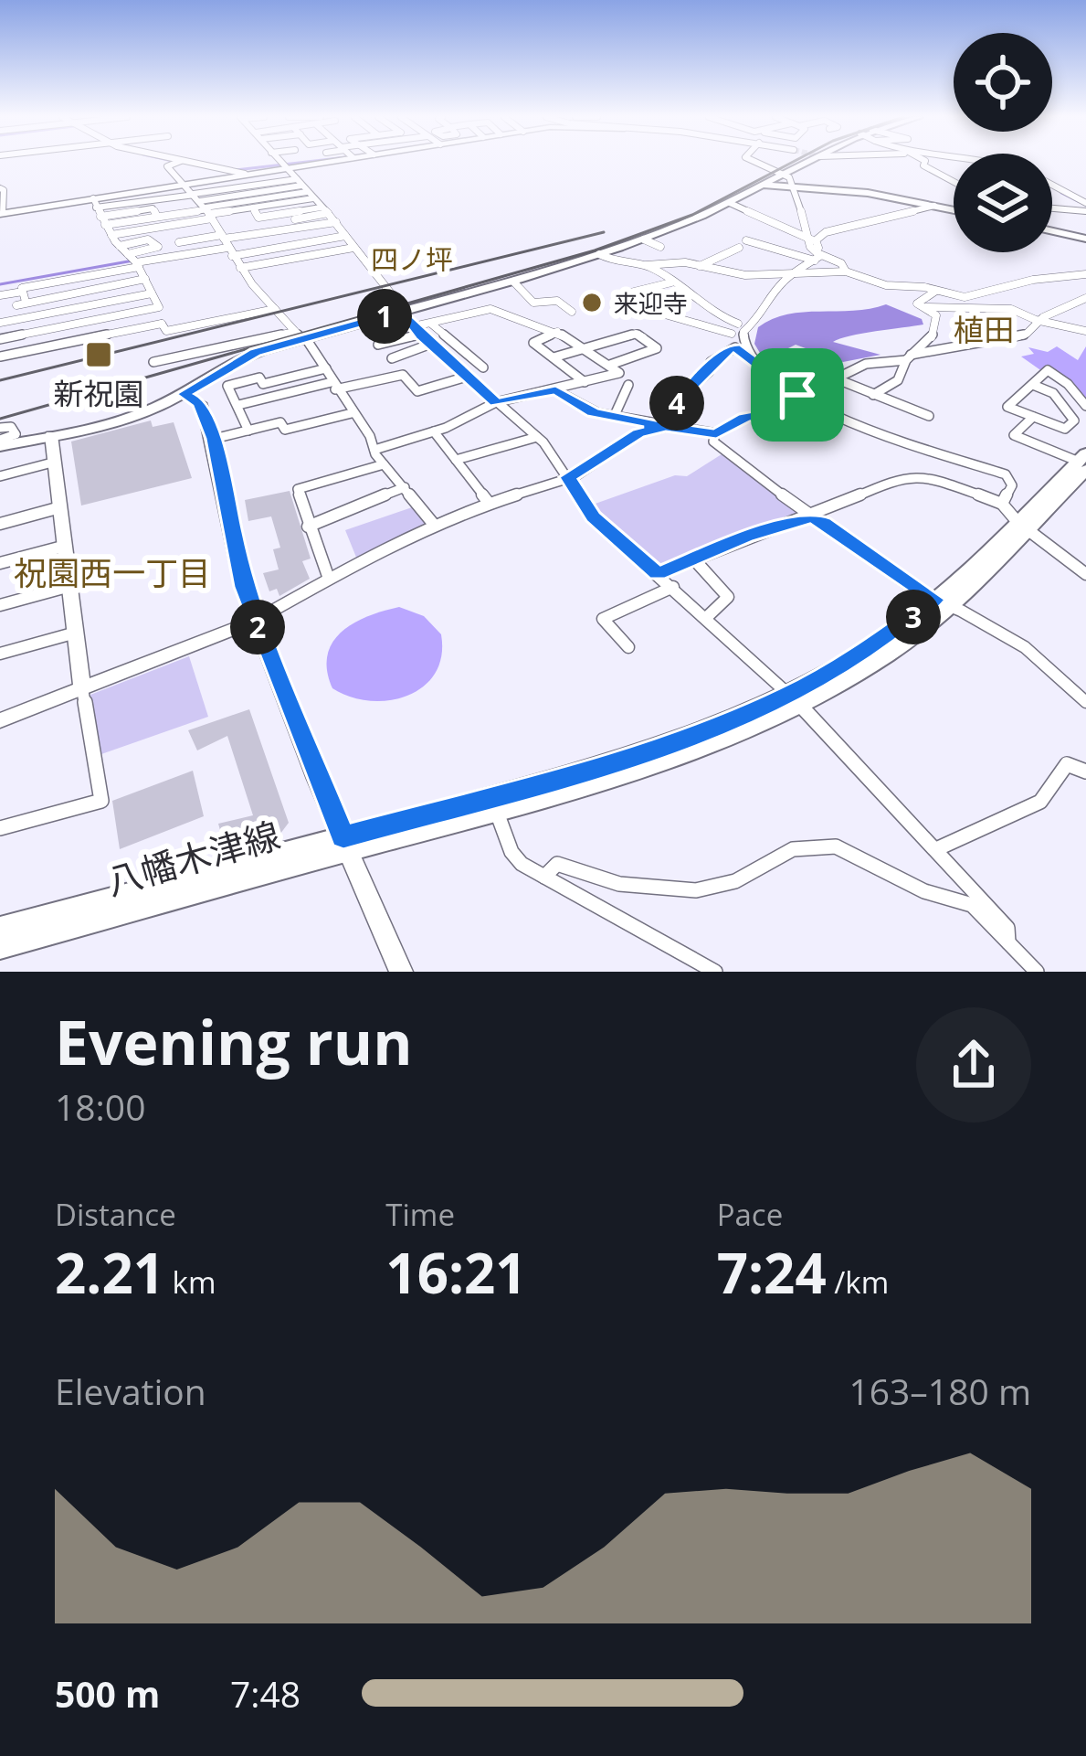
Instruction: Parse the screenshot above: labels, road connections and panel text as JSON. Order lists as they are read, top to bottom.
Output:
{
  "streets": {
    "main road": ["八幡木津線"]
  },
  "districts": ["四ノ坪", "植田", "祝園西一丁目"],
  "places": {
    "other": ["来迎寺"],
    "transit": ["新祝園"]
  },
  "page": {
    "pins": [
      "1",
      "4",
      "3",
      "2"
    ],
    "heading": ["Evening run", "18:00"],
    "stats": [
      ["Distance", "2.21 km"],
      ["Time", "16:21"],
      ["Pace", "7:24 /km"]
    ],
    "chart": ["Elevation", "163–180 m"],
    "list": [
      {
        "name": "500 m",
        "note": "7:48"
      }
    ]
  }
}
